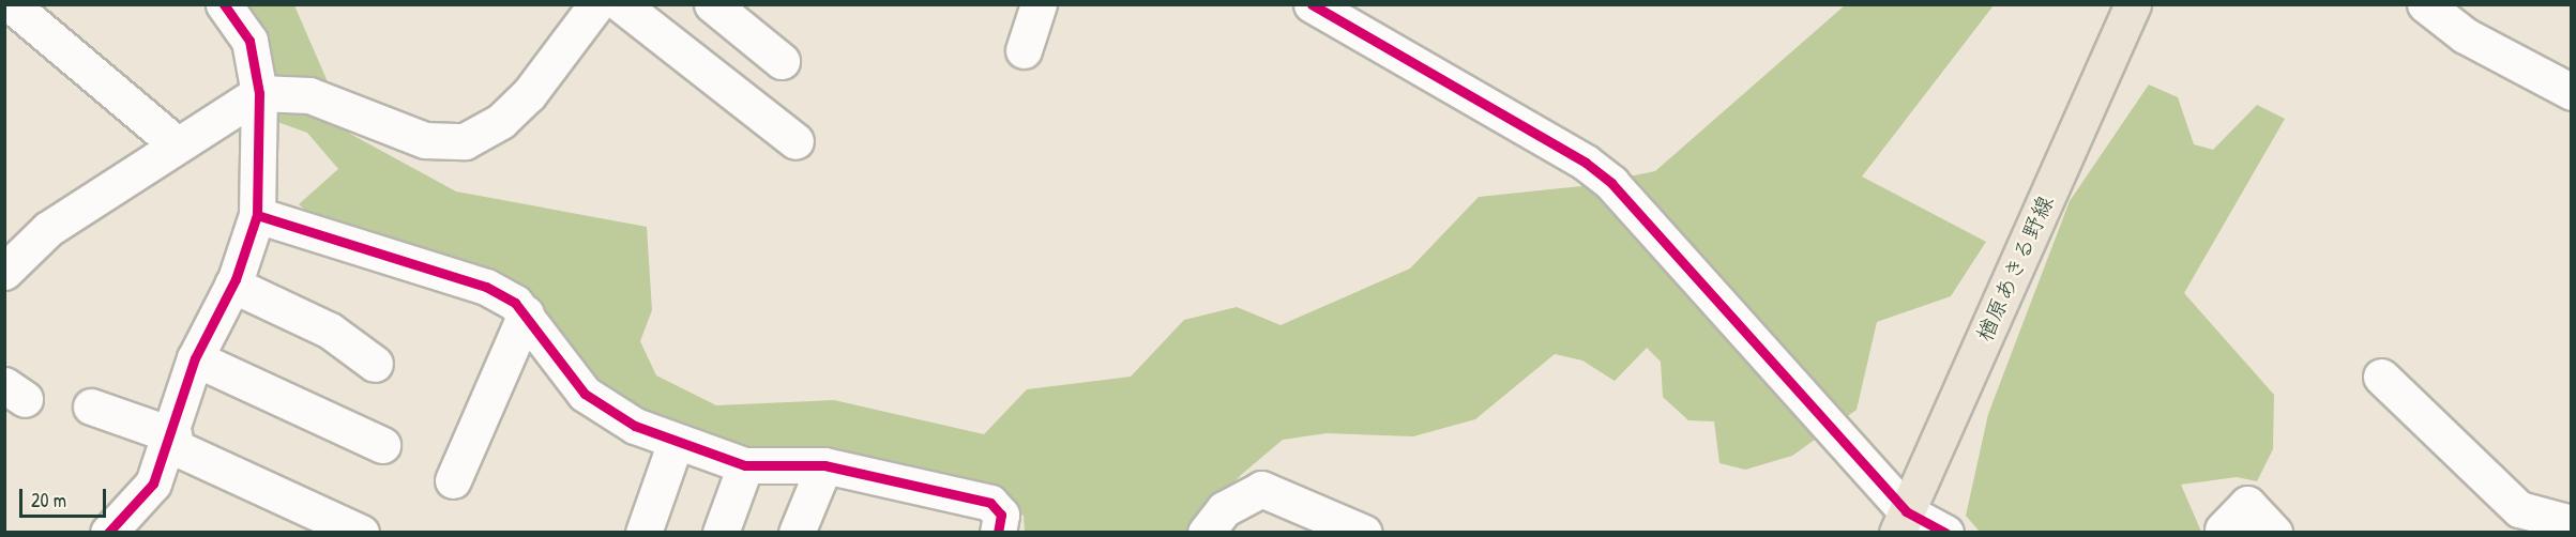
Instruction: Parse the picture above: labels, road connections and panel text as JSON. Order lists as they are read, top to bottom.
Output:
{
  "streets": {
    "main road": ["楢原あきる野線"]
  },
  "scale_bar": "20 m"
}
